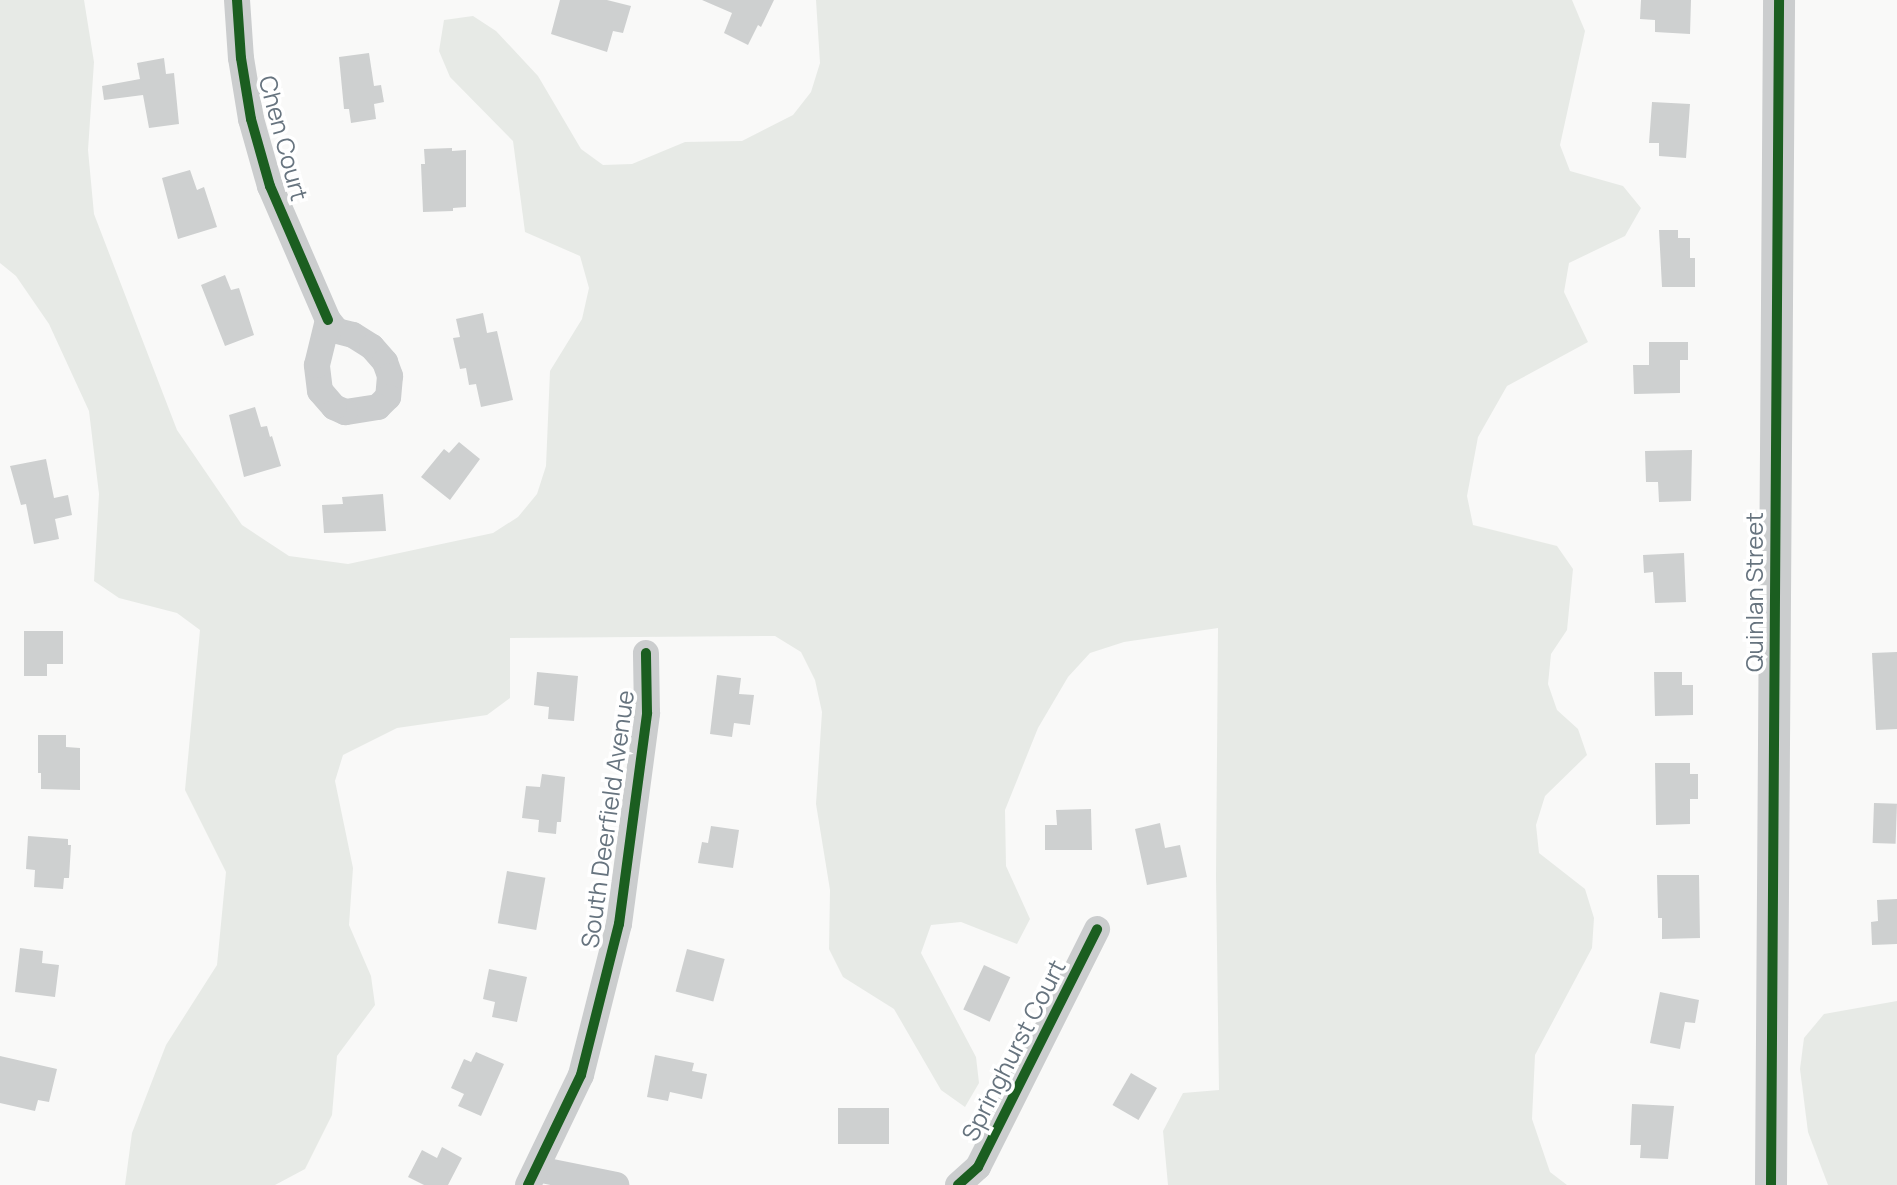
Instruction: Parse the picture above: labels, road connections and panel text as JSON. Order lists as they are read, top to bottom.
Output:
{
  "streets": {
    "street": [
      "Chen Court",
      "Quinlan Street",
      "South Deerfield Avenue",
      "Springhurst Court"
    ]
  }
}
